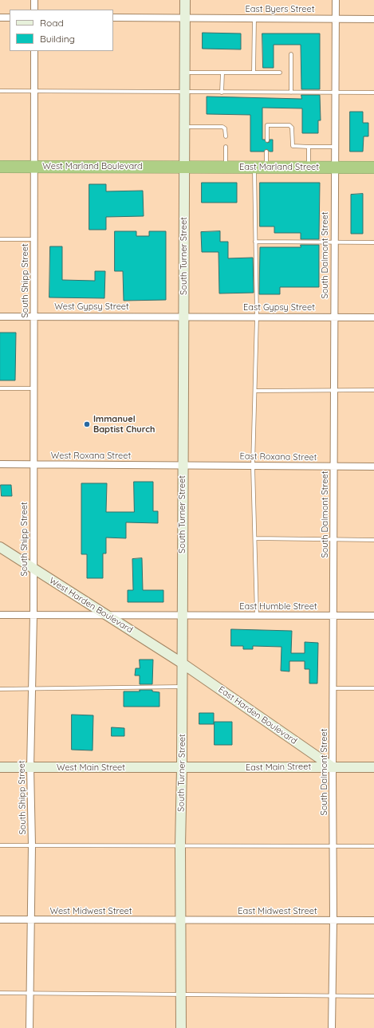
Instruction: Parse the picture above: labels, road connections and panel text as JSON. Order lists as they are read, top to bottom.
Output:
{
  "streets": {
    "highway": ["West Marland Boulevard", "East Marland Street"],
    "main road": [
      "South Turner Street",
      "West Harden Boulevard",
      "East Harden Boulevard",
      "East Main Street",
      "West Main Street"
    ],
    "street": [
      "East Byers Street",
      "South Dalmont Street",
      "South Shipp Street",
      "West Gypsy Street",
      "East Gypsy Street",
      "West Roxana Street",
      "East Roxana Street",
      "East Humble Street",
      "West Midwest Street",
      "East Midwest Street"
    ]
  },
  "crossings": [
    ["East Byers Street", "South Dalmont Street"],
    ["East Byers Street", "South Turner Street"],
    ["West Marland Boulevard", "East Marland Street"],
    ["West Marland Boulevard", "South Turner Street"],
    ["West Marland Boulevard", "South Shipp Street"],
    ["East Marland Street", "South Dalmont Street"],
    ["East Marland Street", "South Turner Street"],
    ["South Dalmont Street", "East Gypsy Street"],
    ["South Dalmont Street", "East Roxana Street"],
    ["South Dalmont Street", "East Humble Street"],
    ["South Dalmont Street", "East Harden Boulevard"],
    ["South Dalmont Street", "East Main Street"],
    ["South Dalmont Street", "East Midwest Street"],
    ["South Turner Street", "West Gypsy Street"],
    ["South Turner Street", "East Gypsy Street"],
    ["South Turner Street", "West Roxana Street"],
    ["South Turner Street", "East Roxana Street"],
    ["South Turner Street", "West Harden Boulevard"],
    ["South Turner Street", "East Humble Street"],
    ["South Turner Street", "East Harden Boulevard"],
    ["South Turner Street", "East Main Street"],
    ["South Turner Street", "West Main Street"],
    ["South Turner Street", "West Midwest Street"],
    ["South Turner Street", "East Midwest Street"],
    ["South Shipp Street", "West Gypsy Street"],
    ["South Shipp Street", "West Roxana Street"],
    ["South Shipp Street", "West Harden Boulevard"],
    ["South Shipp Street", "East Humble Street"],
    ["South Shipp Street", "West Main Street"],
    ["South Shipp Street", "West Midwest Street"],
    ["West Gypsy Street", "East Gypsy Street"],
    ["West Roxana Street", "East Roxana Street"],
    ["West Harden Boulevard", "East Humble Street"],
    ["West Harden Boulevard", "East Harden Boulevard"],
    ["East Harden Boulevard", "East Main Street"],
    ["East Main Street", "West Main Street"],
    ["West Midwest Street", "East Midwest Street"]
  ],
  "places": ["Immanuel Baptist Church"],
  "legend": ["Road", "Building"]
}
